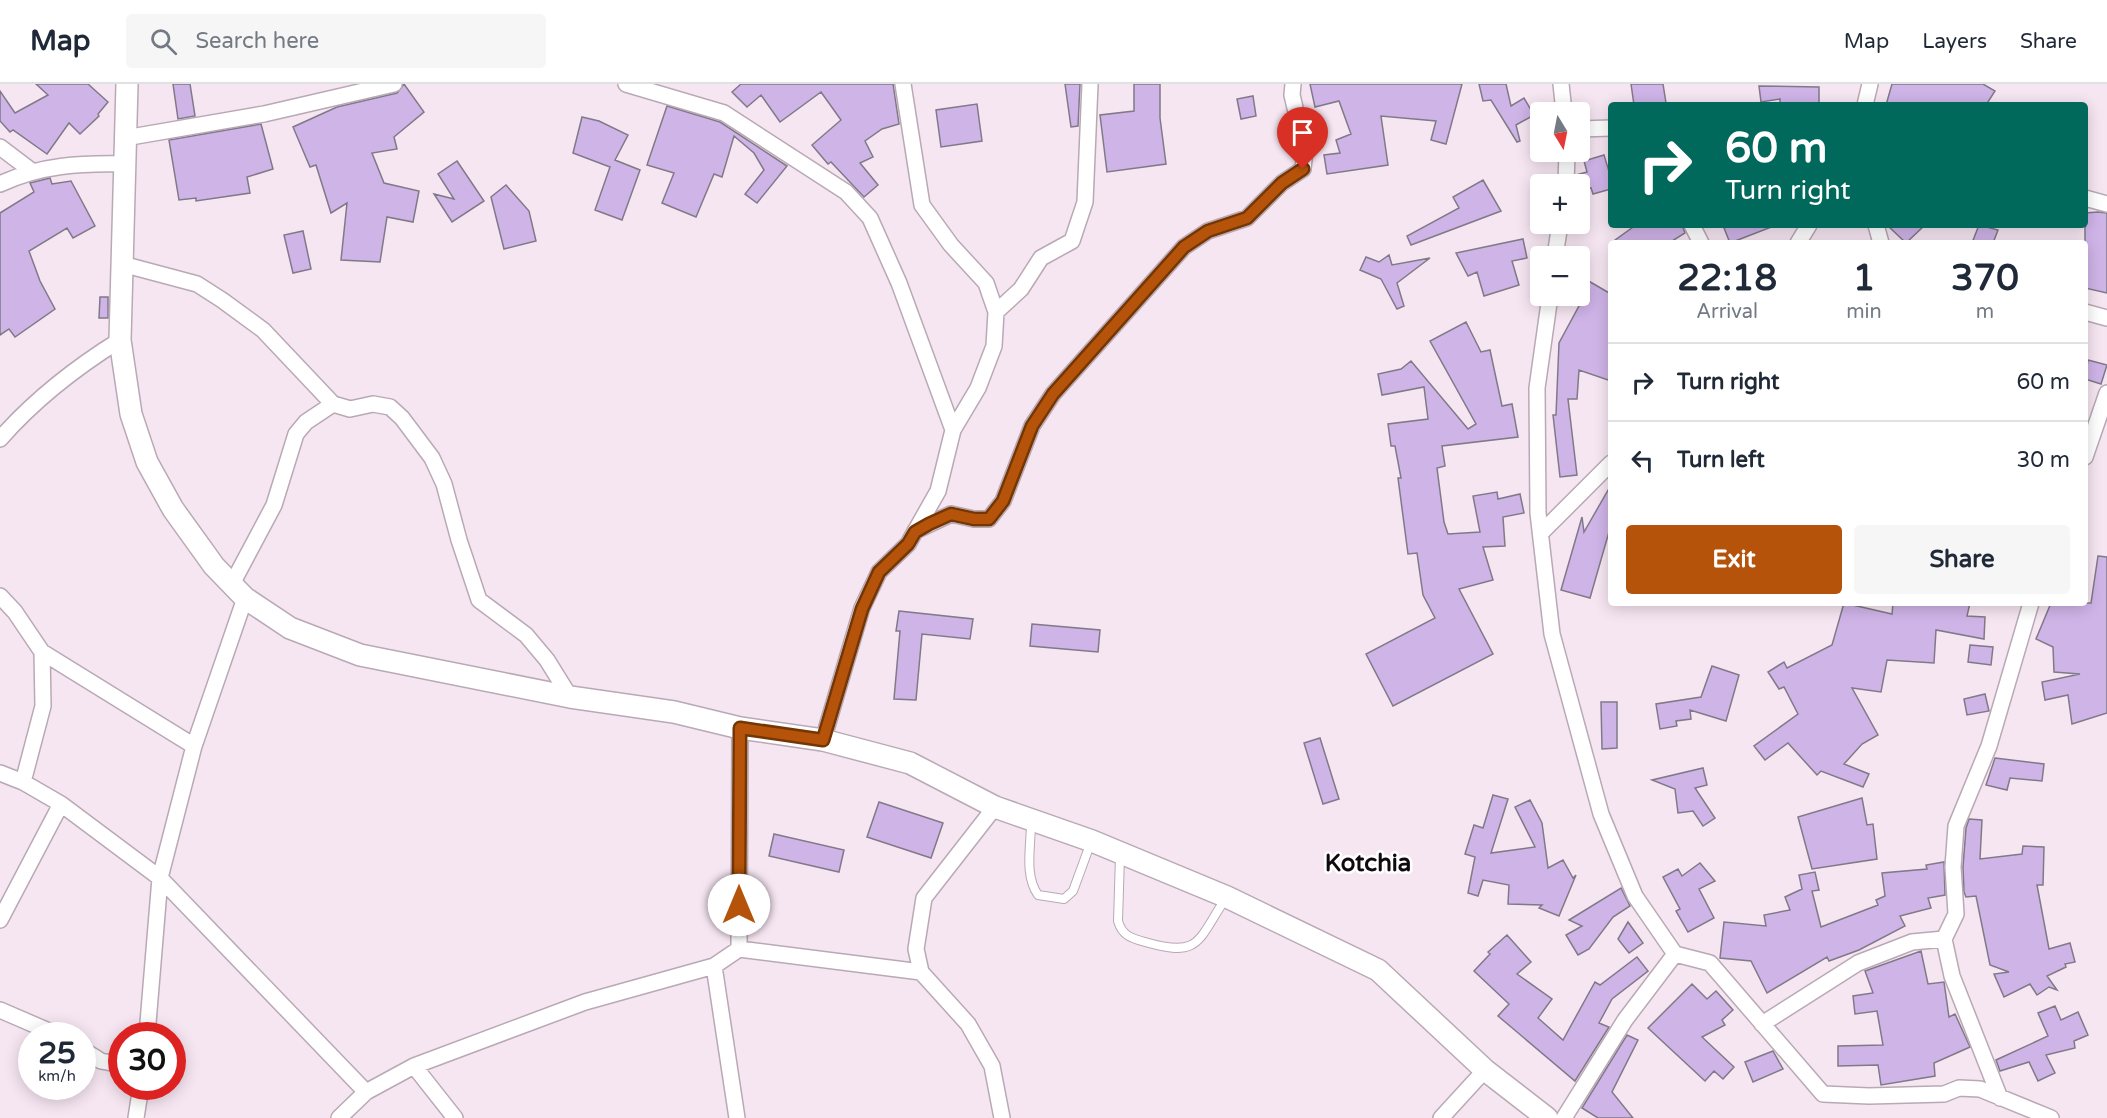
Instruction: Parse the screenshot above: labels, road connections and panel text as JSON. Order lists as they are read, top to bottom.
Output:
{
  "districts": ["Kotchia"],
  "north": "bottom",
  "page": {
    "header": "Map",
    "search": "Search here",
    "nav": ["Map", "Layers", "Share"],
    "map_buttons": ["+", "−"],
    "turn": ["60 m", "Turn right"],
    "eta": [
      "22:18",
      "Arrival",
      "1",
      "min",
      "370",
      "m"
    ],
    "list": [
      {
        "name": "Turn right",
        "value": "60 m"
      },
      {
        "name": "Turn left",
        "value": "30 m"
      }
    ],
    "buttons": ["Exit", "Share"],
    "speed": "25 km/h",
    "limit": "30"
  }
}
